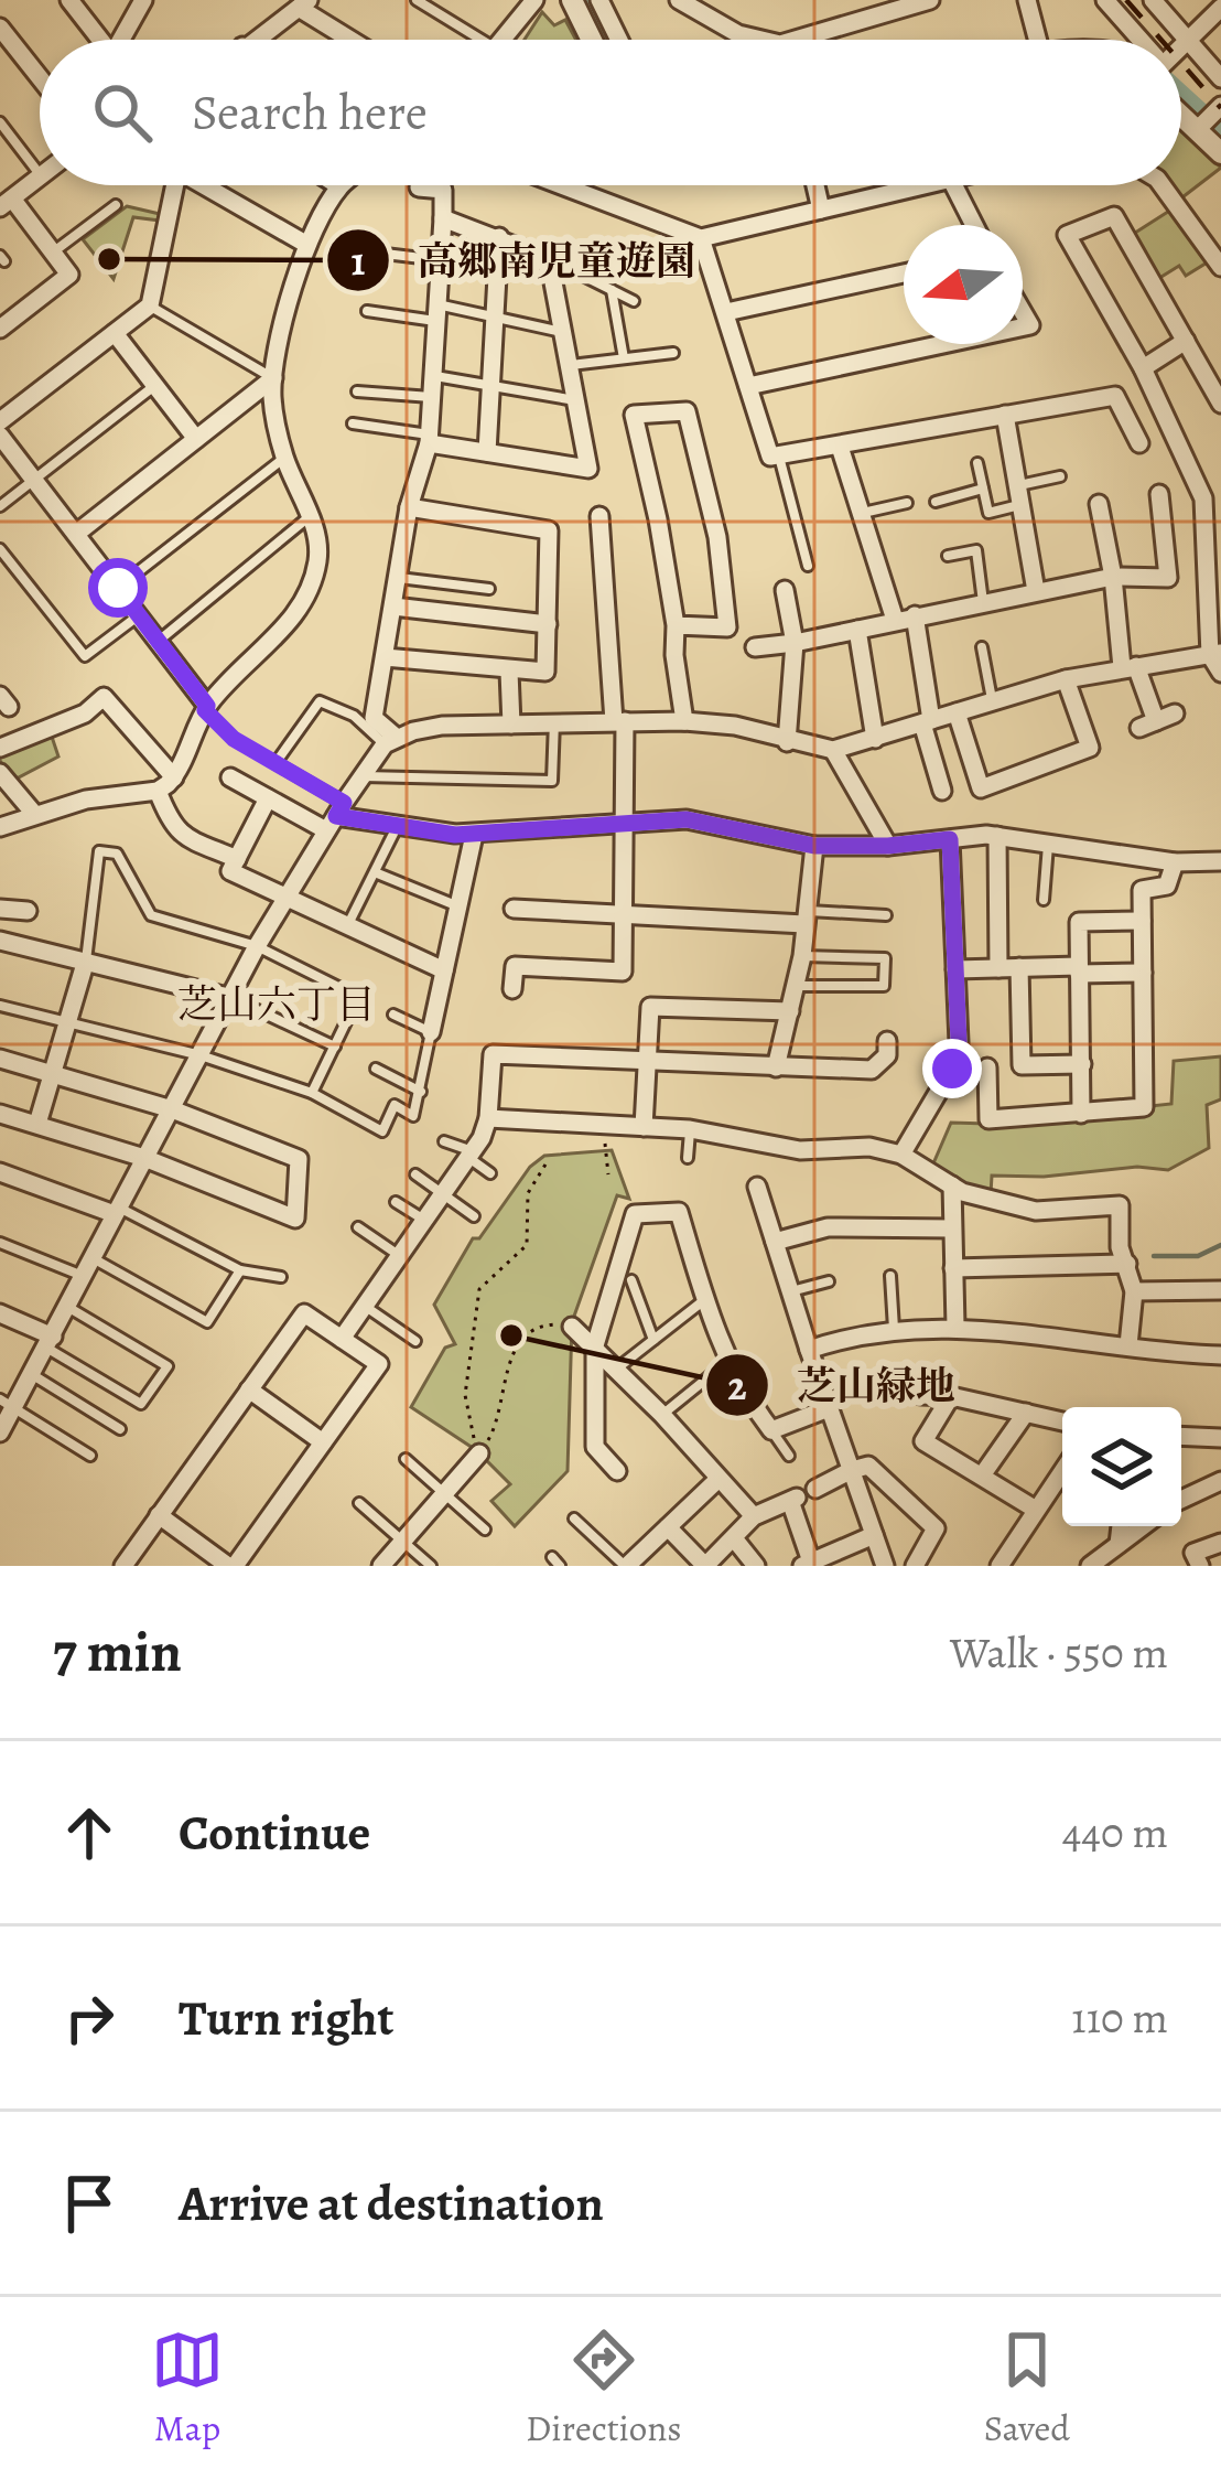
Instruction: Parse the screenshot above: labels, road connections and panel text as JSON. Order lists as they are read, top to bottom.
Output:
{
  "districts": ["芝山六丁目"],
  "places": ["高郷南児童遊園", "芝山緑地"],
  "north": "left",
  "page": {
    "search": "Search here",
    "heading": ["7 min", "Walk · 550 m"],
    "list": [
      ["Continue", "440 m"],
      ["Turn right", "110 m"],
      "Arrive at destination"
    ],
    "nav": ["Map", "Directions", "Saved"]
  }
}
